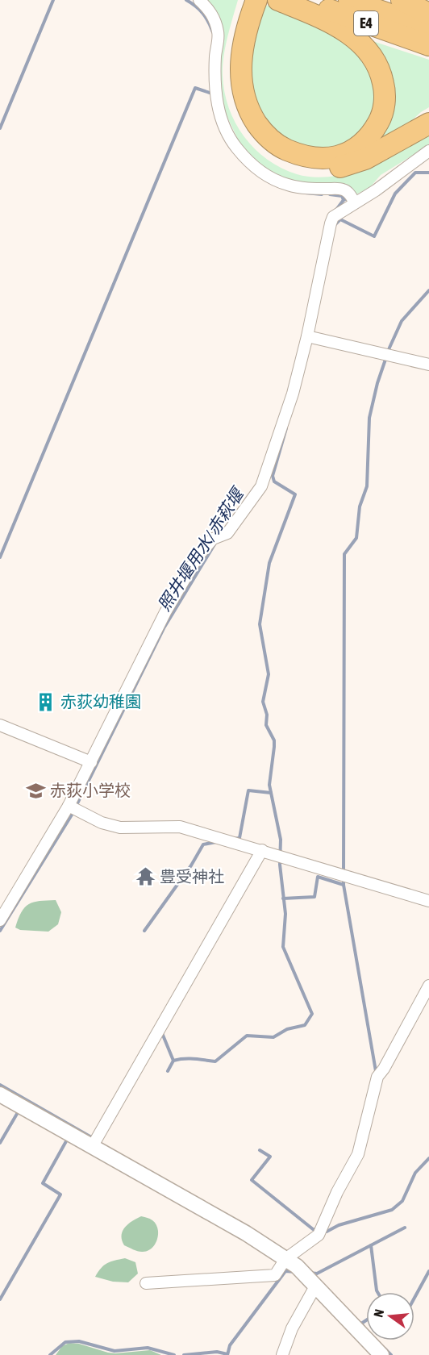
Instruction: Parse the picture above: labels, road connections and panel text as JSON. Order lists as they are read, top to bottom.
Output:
{
  "streets": {
    "highway": ["E4"]
  },
  "water": ["照井堰用水/赤萩堰"],
  "places": {
    "building": ["赤荻幼稚園"],
    "school or university": ["赤荻小学校"],
    "temple": ["豊受神社"]
  },
  "north": "left"
}
